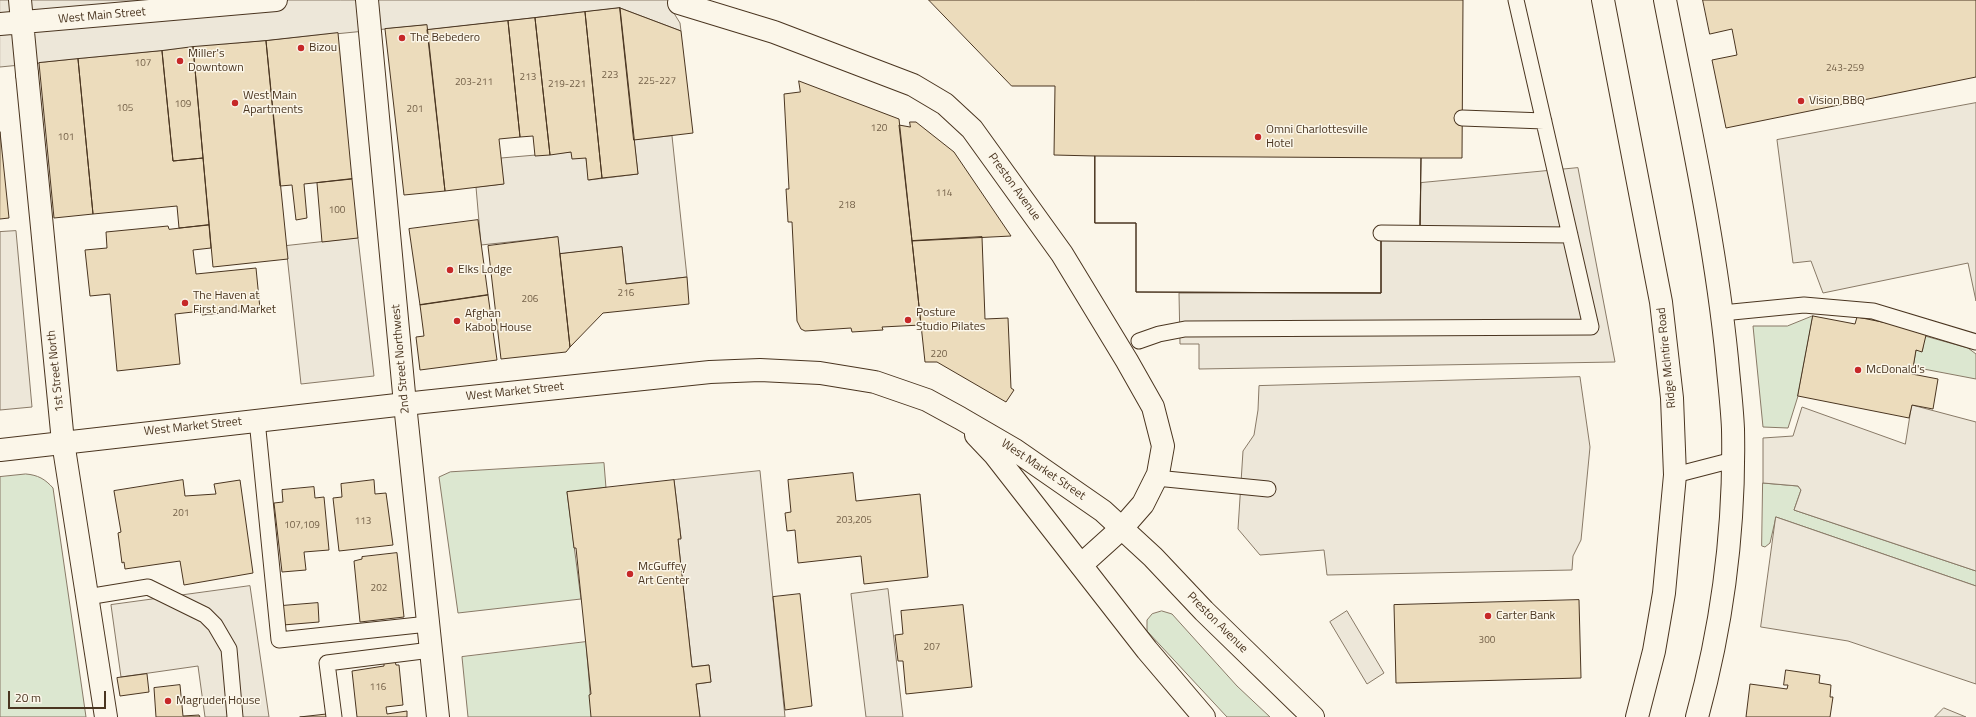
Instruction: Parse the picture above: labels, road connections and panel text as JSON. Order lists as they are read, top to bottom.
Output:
{
  "streets": {
    "main road": [
      "West Main Street",
      "Preston Avenue",
      "Ridge McIntire Road",
      "2nd Street Northwest",
      "1st Street North",
      "West Market Street"
    ]
  },
  "crossings": [
    ["West Main Street", "1st Street North"],
    ["Preston Avenue", "West Market Street"],
    ["2nd Street Northwest", "West Market Street"],
    ["1st Street North", "West Market Street"]
  ],
  "places": [
    "The Bebedero",
    "Bizou",
    "Miller's Downtown",
    "Vision BBQ",
    "West Main Apartments",
    "Omni Charlottesville Hotel",
    "Elks Lodge",
    "The Haven at First and Market",
    "Posture Studio Pilates",
    "Afghan Kabob House",
    "McDonald's",
    "McGuffey Art Center",
    "Carter Bank",
    "Magruder House"
  ],
  "house_numbers": [
    "107",
    "243-259",
    "223",
    "213",
    "225-227",
    "203-211",
    "219-221",
    "109",
    "105",
    "201",
    "120",
    "101",
    "114",
    "218",
    "100",
    "216",
    "206",
    "220",
    "201",
    "203,205",
    "113",
    "107,109",
    "202",
    "300",
    "207",
    "116"
  ],
  "scale_bar": "20 m"
}
